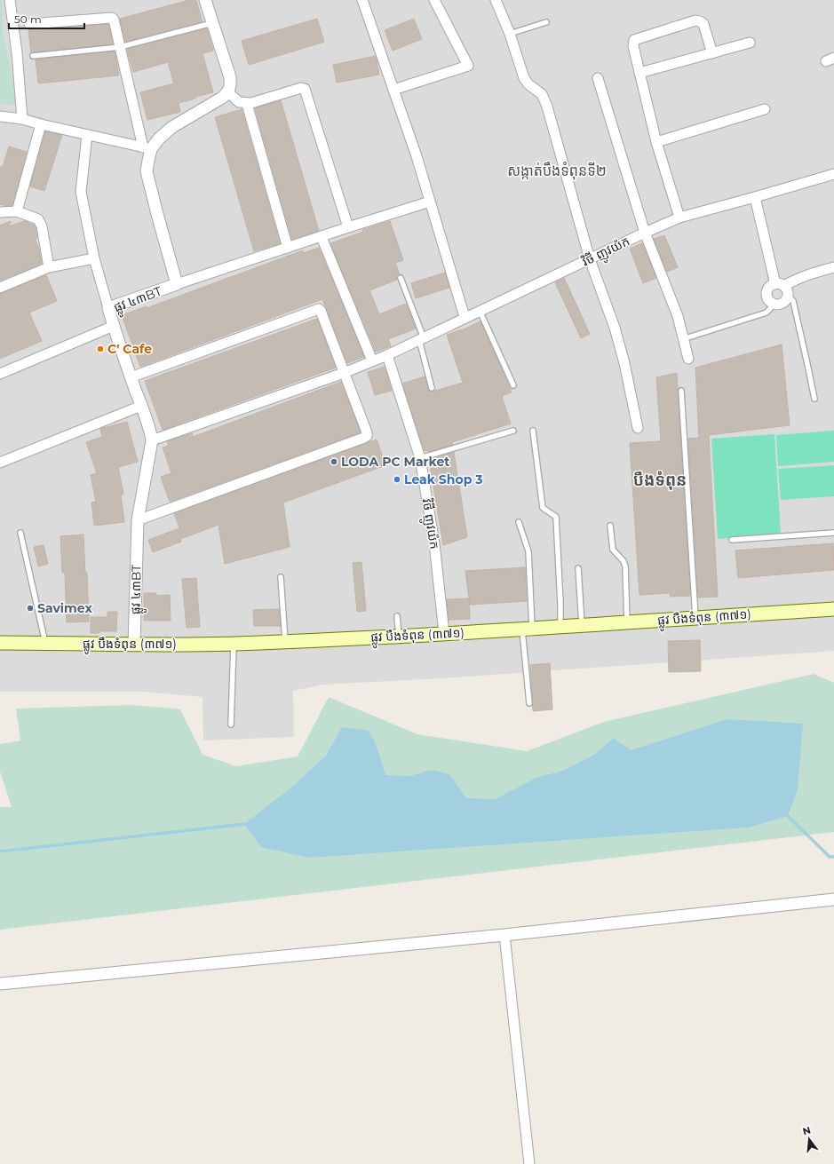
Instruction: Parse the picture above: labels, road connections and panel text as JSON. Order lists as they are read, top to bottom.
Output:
{
  "streets": {
    "main road": ["ផ្លូវ បឹងទំពុន (៣៧១)"],
    "street": ["វិថី ញូវយ៉ក", "ផ្លូវ ៤៣BT"]
  },
  "crossings": [
    ["វិថី ញូវយ៉ក", "ផ្លូវ ៤៣BT"],
    ["វិថី ញូវយ៉ក", "ផ្លូវ បឹងទំពុន (៣៧១)"],
    ["ផ្លូវ ៤៣BT", "ផ្លូវ បឹងទំពុន (៣៧១)"]
  ],
  "districts": ["សង្កាត់បឹងទំពុនទី២", "បឹងទំពុន"],
  "places": [
    "C' Cafe",
    "LODA PC Market",
    "Leak Shop 3",
    "Savimex"
  ],
  "scale_bar": "50 m",
  "north": "top"
}
